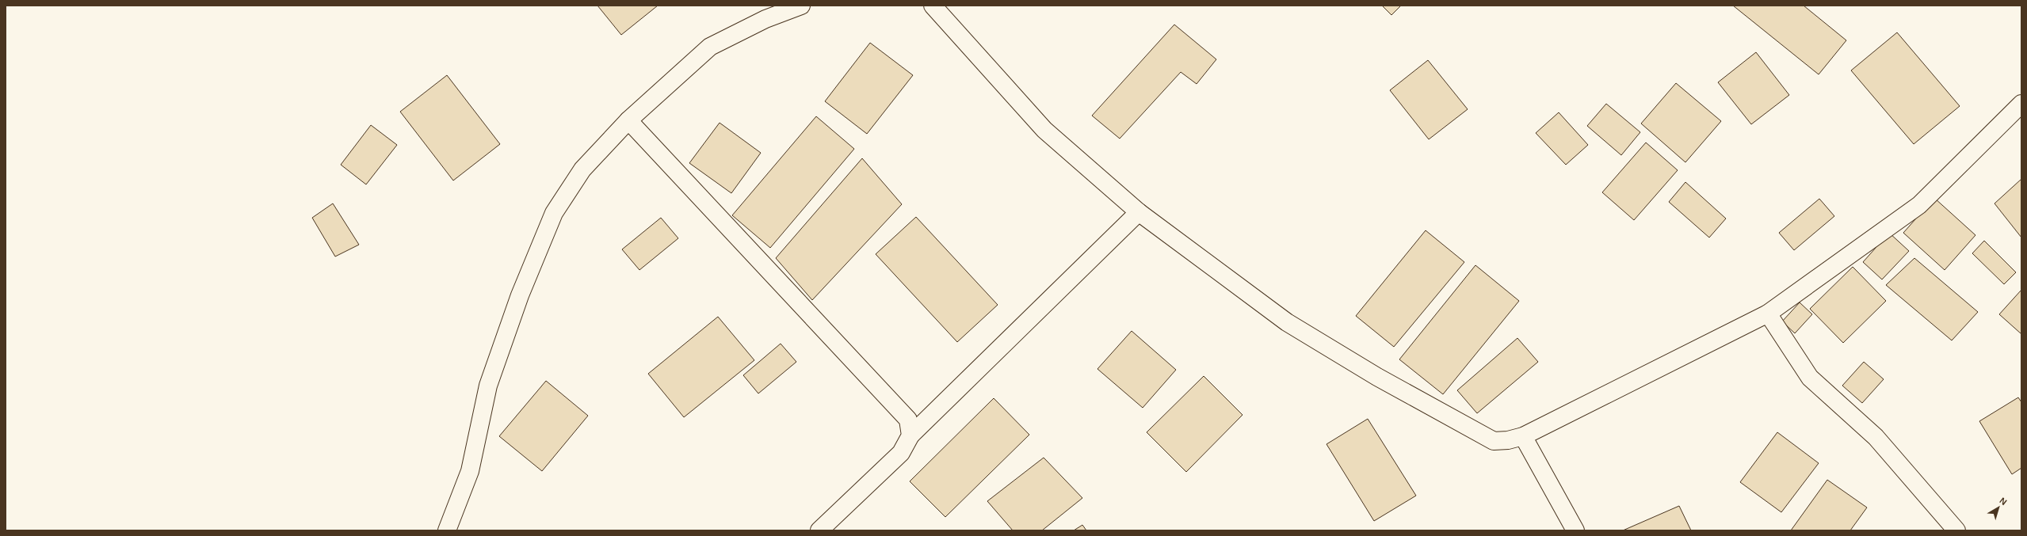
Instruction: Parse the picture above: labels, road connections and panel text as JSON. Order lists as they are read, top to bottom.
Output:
{
  "north": "top right"
}
